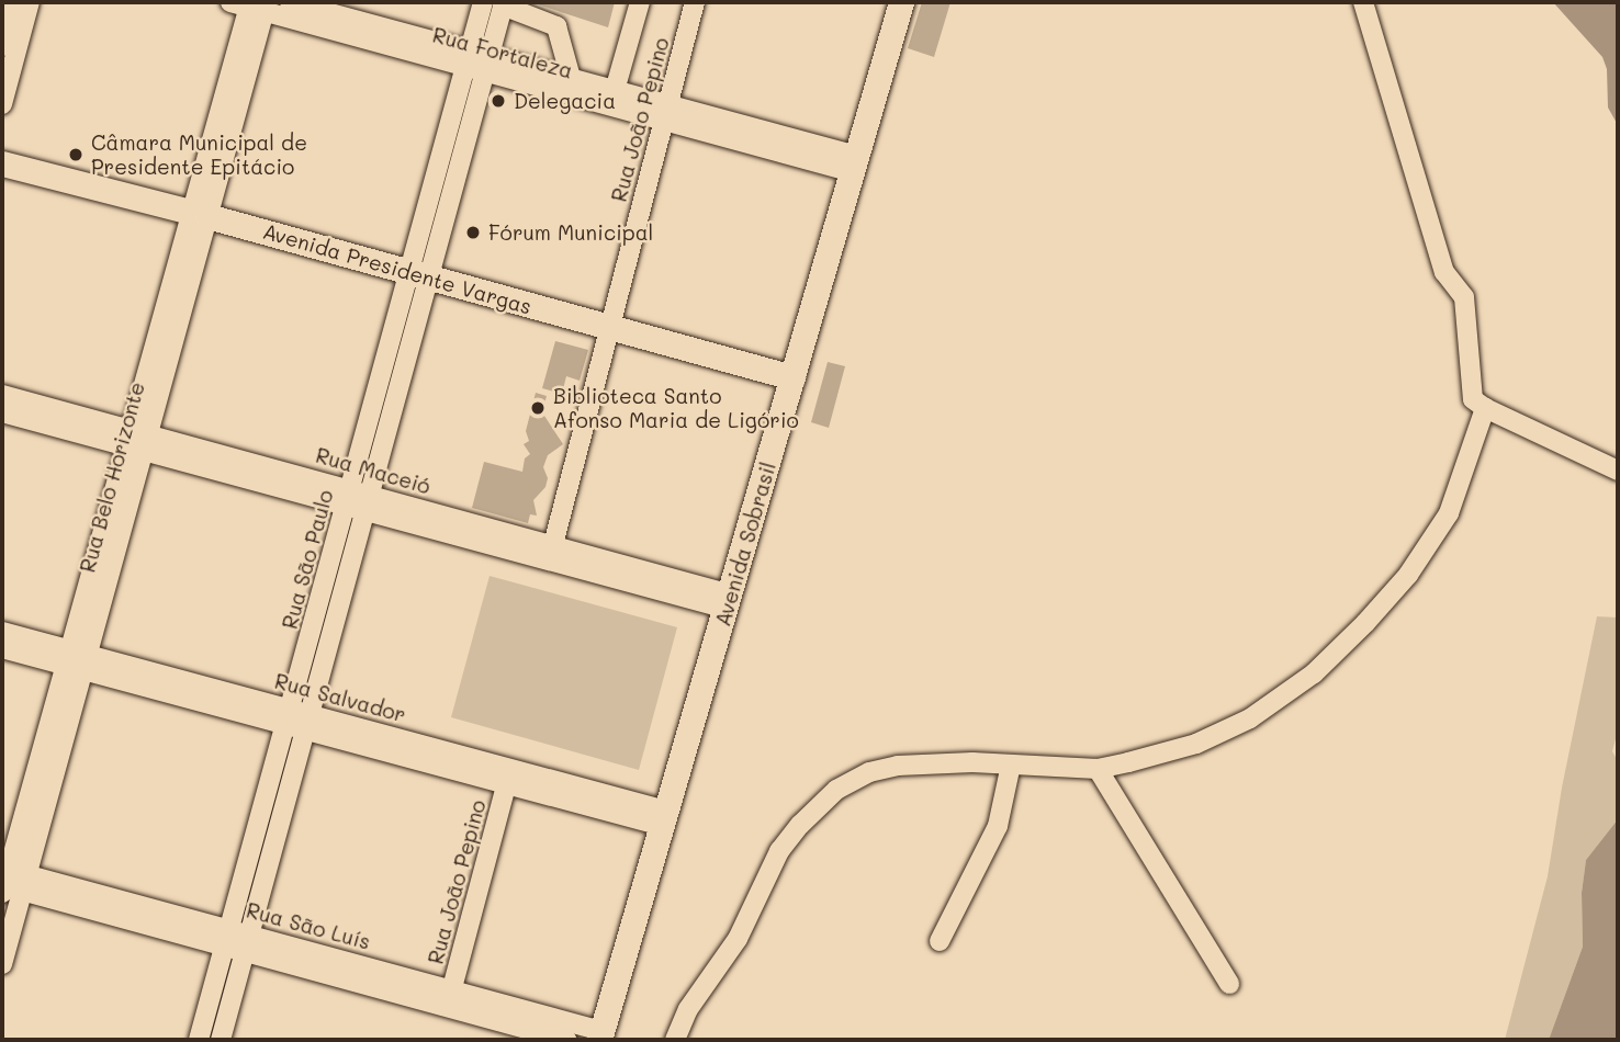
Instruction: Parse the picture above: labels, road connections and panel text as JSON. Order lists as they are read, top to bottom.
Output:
{
  "streets": {
    "main road": ["Avenida Presidente Vargas", "Avenida Sobrasil"],
    "street": [
      "Rua Fortaleza",
      "Rua João Pepino",
      "Rua Maceió",
      "Rua Belo Horizonte",
      "Rua São Paulo",
      "Rua Salvador",
      "Rua São Luís"
    ]
  },
  "crossings": [
    ["Rua Fortaleza", "Rua João Pepino"],
    ["Rua Fortaleza", "Rua Belo Horizonte"],
    ["Rua Fortaleza", "Avenida Sobrasil"],
    ["Rua Fortaleza", "Rua São Paulo"],
    ["Rua João Pepino", "Avenida Presidente Vargas"],
    ["Rua João Pepino", "Rua Maceió"],
    ["Rua João Pepino", "Rua Salvador"],
    ["Rua João Pepino", "Rua São Luís"],
    ["Avenida Presidente Vargas", "Rua Belo Horizonte"],
    ["Avenida Presidente Vargas", "Avenida Sobrasil"],
    ["Avenida Presidente Vargas", "Rua São Paulo"],
    ["Rua Maceió", "Rua Belo Horizonte"],
    ["Rua Maceió", "Avenida Sobrasil"],
    ["Rua Maceió", "Rua São Paulo"],
    ["Rua Belo Horizonte", "Rua Salvador"],
    ["Rua Belo Horizonte", "Rua São Luís"],
    ["Avenida Sobrasil", "Rua Salvador"],
    ["Avenida Sobrasil", "Rua São Luís"],
    ["Rua São Paulo", "Rua Salvador"],
    ["Rua São Paulo", "Rua São Luís"]
  ],
  "places": [
    "Delegacia",
    "Câmara Municipal de Presidente Epitácio",
    "Fórum Municipal",
    "Biblioteca Santo Afonso Maria de Ligório"
  ]
}
